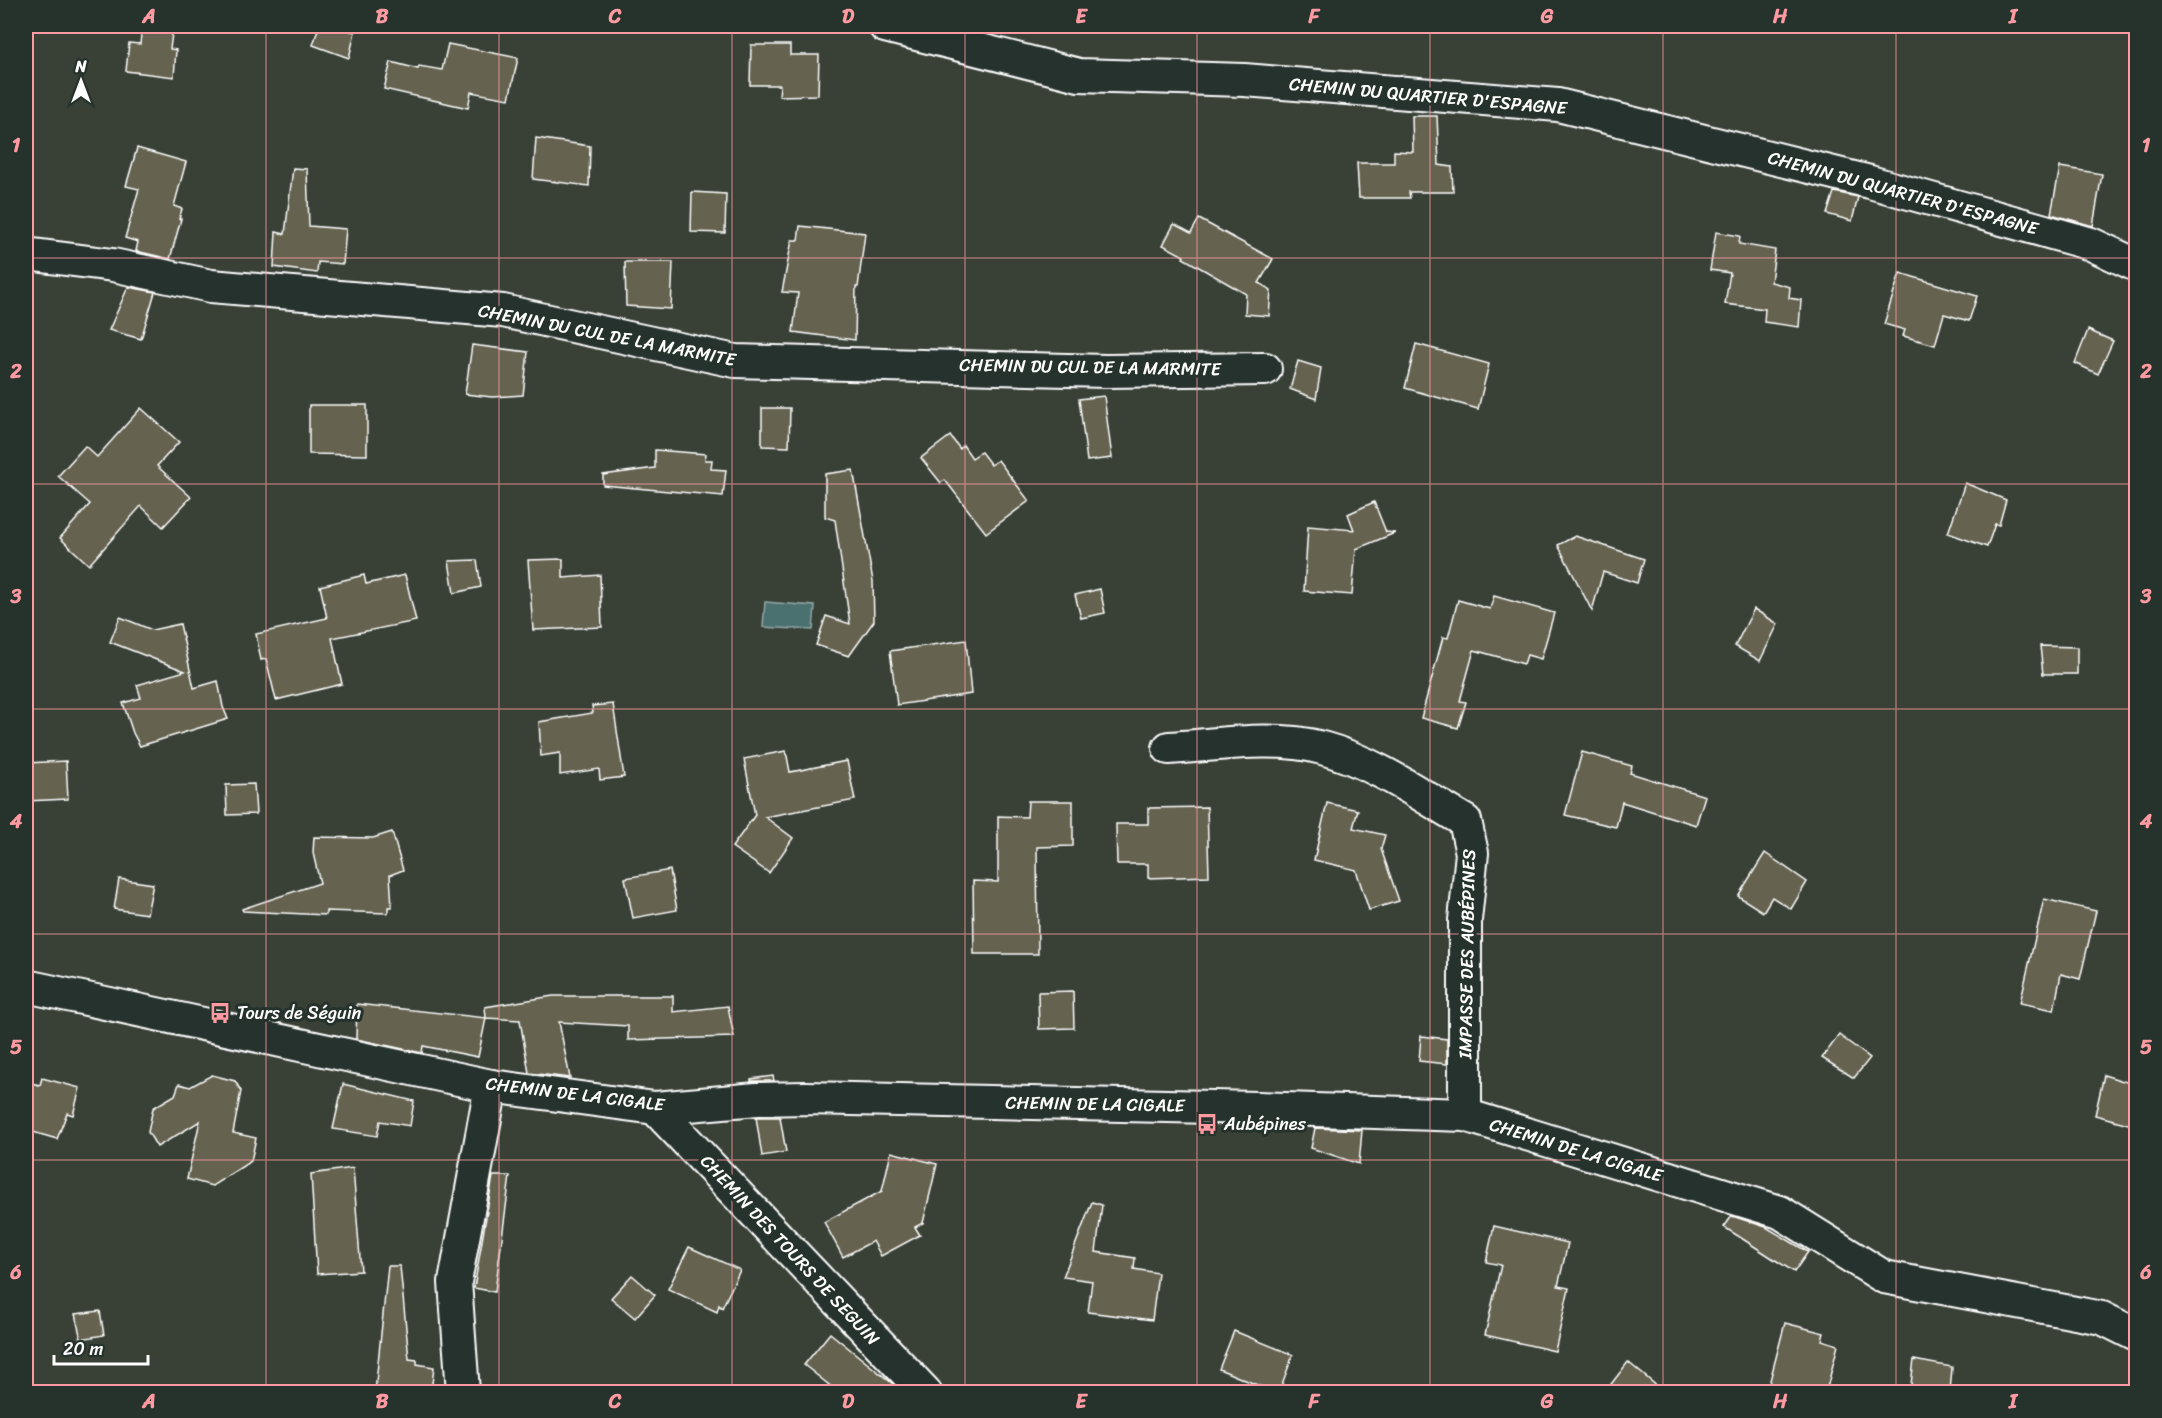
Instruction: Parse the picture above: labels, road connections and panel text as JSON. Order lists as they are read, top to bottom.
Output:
{
  "streets": {
    "street": [
      "CHEMIN DU QUARTIER D'ESPAGNE",
      "CHEMIN DU CUL DE LA MARMITE",
      "IMPASSE DES AUBÉPINES",
      "CHEMIN DE LA CIGALE",
      "CHEMIN DES TOURS DE SEGUIN"
    ]
  },
  "crossings": [
    ["IMPASSE DES AUBÉPINES", "CHEMIN DE LA CIGALE"],
    ["CHEMIN DE LA CIGALE", "CHEMIN DES TOURS DE SEGUIN"]
  ],
  "places": {
    "bus stop": ["Tours de Séguin", "Aubépines"]
  },
  "scale_bar": "20 m",
  "north": "top",
  "grid": {
    "columns": [
      "A",
      "B",
      "C",
      "D",
      "E",
      "F",
      "G",
      "H",
      "I"
    ],
    "rows": [
      "1",
      "2",
      "3",
      "4",
      "5",
      "6"
    ]
  }
}
